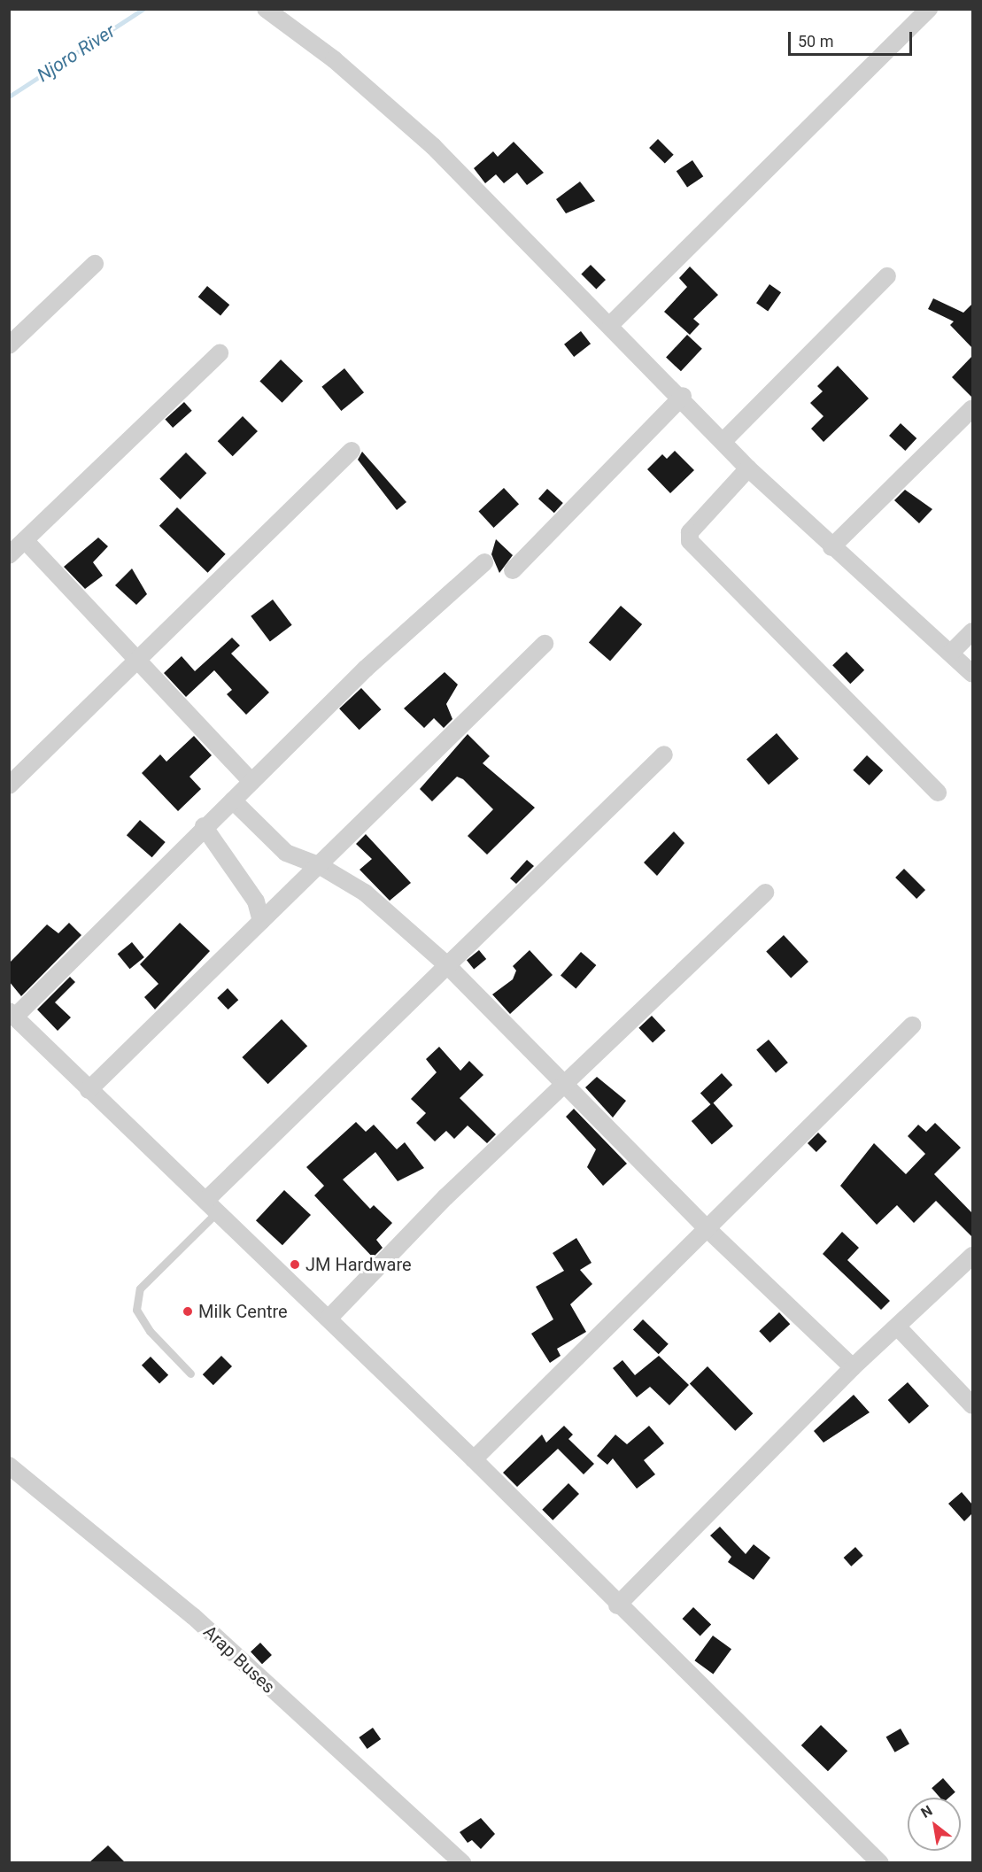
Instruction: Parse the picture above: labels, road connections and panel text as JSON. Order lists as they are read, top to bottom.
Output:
{
  "streets": {
    "street": ["Arap Buses"]
  },
  "water": ["Njoro River"],
  "places": ["JM Hardware", "Milk Centre"],
  "scale_bar": "50 m",
  "north": "top left"
}
